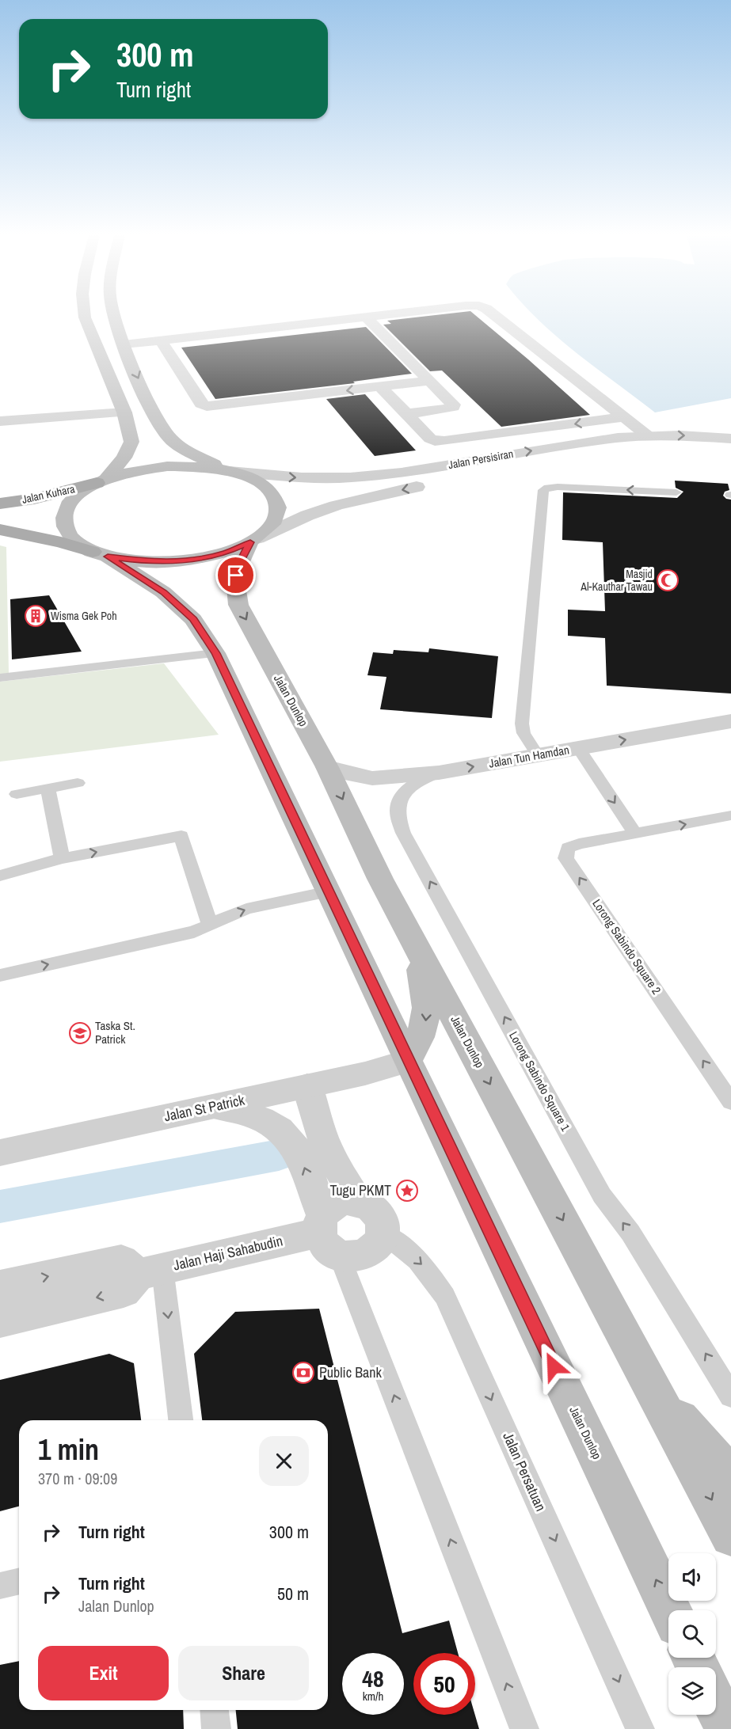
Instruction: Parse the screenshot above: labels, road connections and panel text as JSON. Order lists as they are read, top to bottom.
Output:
{
  "streets": {
    "main road": ["Jalan Kuhara", "Jalan Dunlop"],
    "street": [
      "Jalan Persisiran",
      "Jalan Tun Hamdan",
      "Jalan St Patrick",
      "Jalan Haji Sahabudin"
    ],
    "lane": ["Lorong Sabindo Square 2", "Lorong Sabindo Square 1", "Jalan Persatuan"]
  },
  "crossings": [
    ["Jalan Persisiran", "Jalan Dunlop"],
    ["Jalan Kuhara", "Jalan Dunlop"],
    ["Jalan Dunlop", "Jalan Tun Hamdan"],
    ["Jalan Dunlop", "Jalan St Patrick"],
    ["Jalan Tun Hamdan", "Lorong Sabindo Square 1"],
    ["Jalan Haji Sahabudin", "Jalan Persatuan"]
  ],
  "one_way": ["Jalan Tun Hamdan", "Lorong Sabindo Square 1"],
  "places": {
    "mosque": ["Masjid Al-Kauthar Tawau"],
    "building": ["Wisma Gek Poh"],
    "school or university": ["Taska St. Patrick"],
    "place": ["Tugu PKMT"],
    "bank": ["Public Bank"]
  },
  "page": {
    "turn": ["300 m", "Turn right"],
    "heading": ["1 min", "370 m · 09:09"],
    "list": [
      {
        "name": "Turn right",
        "value": "300 m"
      },
      {
        "name": "Turn right",
        "note": "Jalan Dunlop",
        "value": "50 m"
      }
    ],
    "buttons": ["Exit", "Share"],
    "speed": "48 km/h",
    "limit": "50"
  }
}
